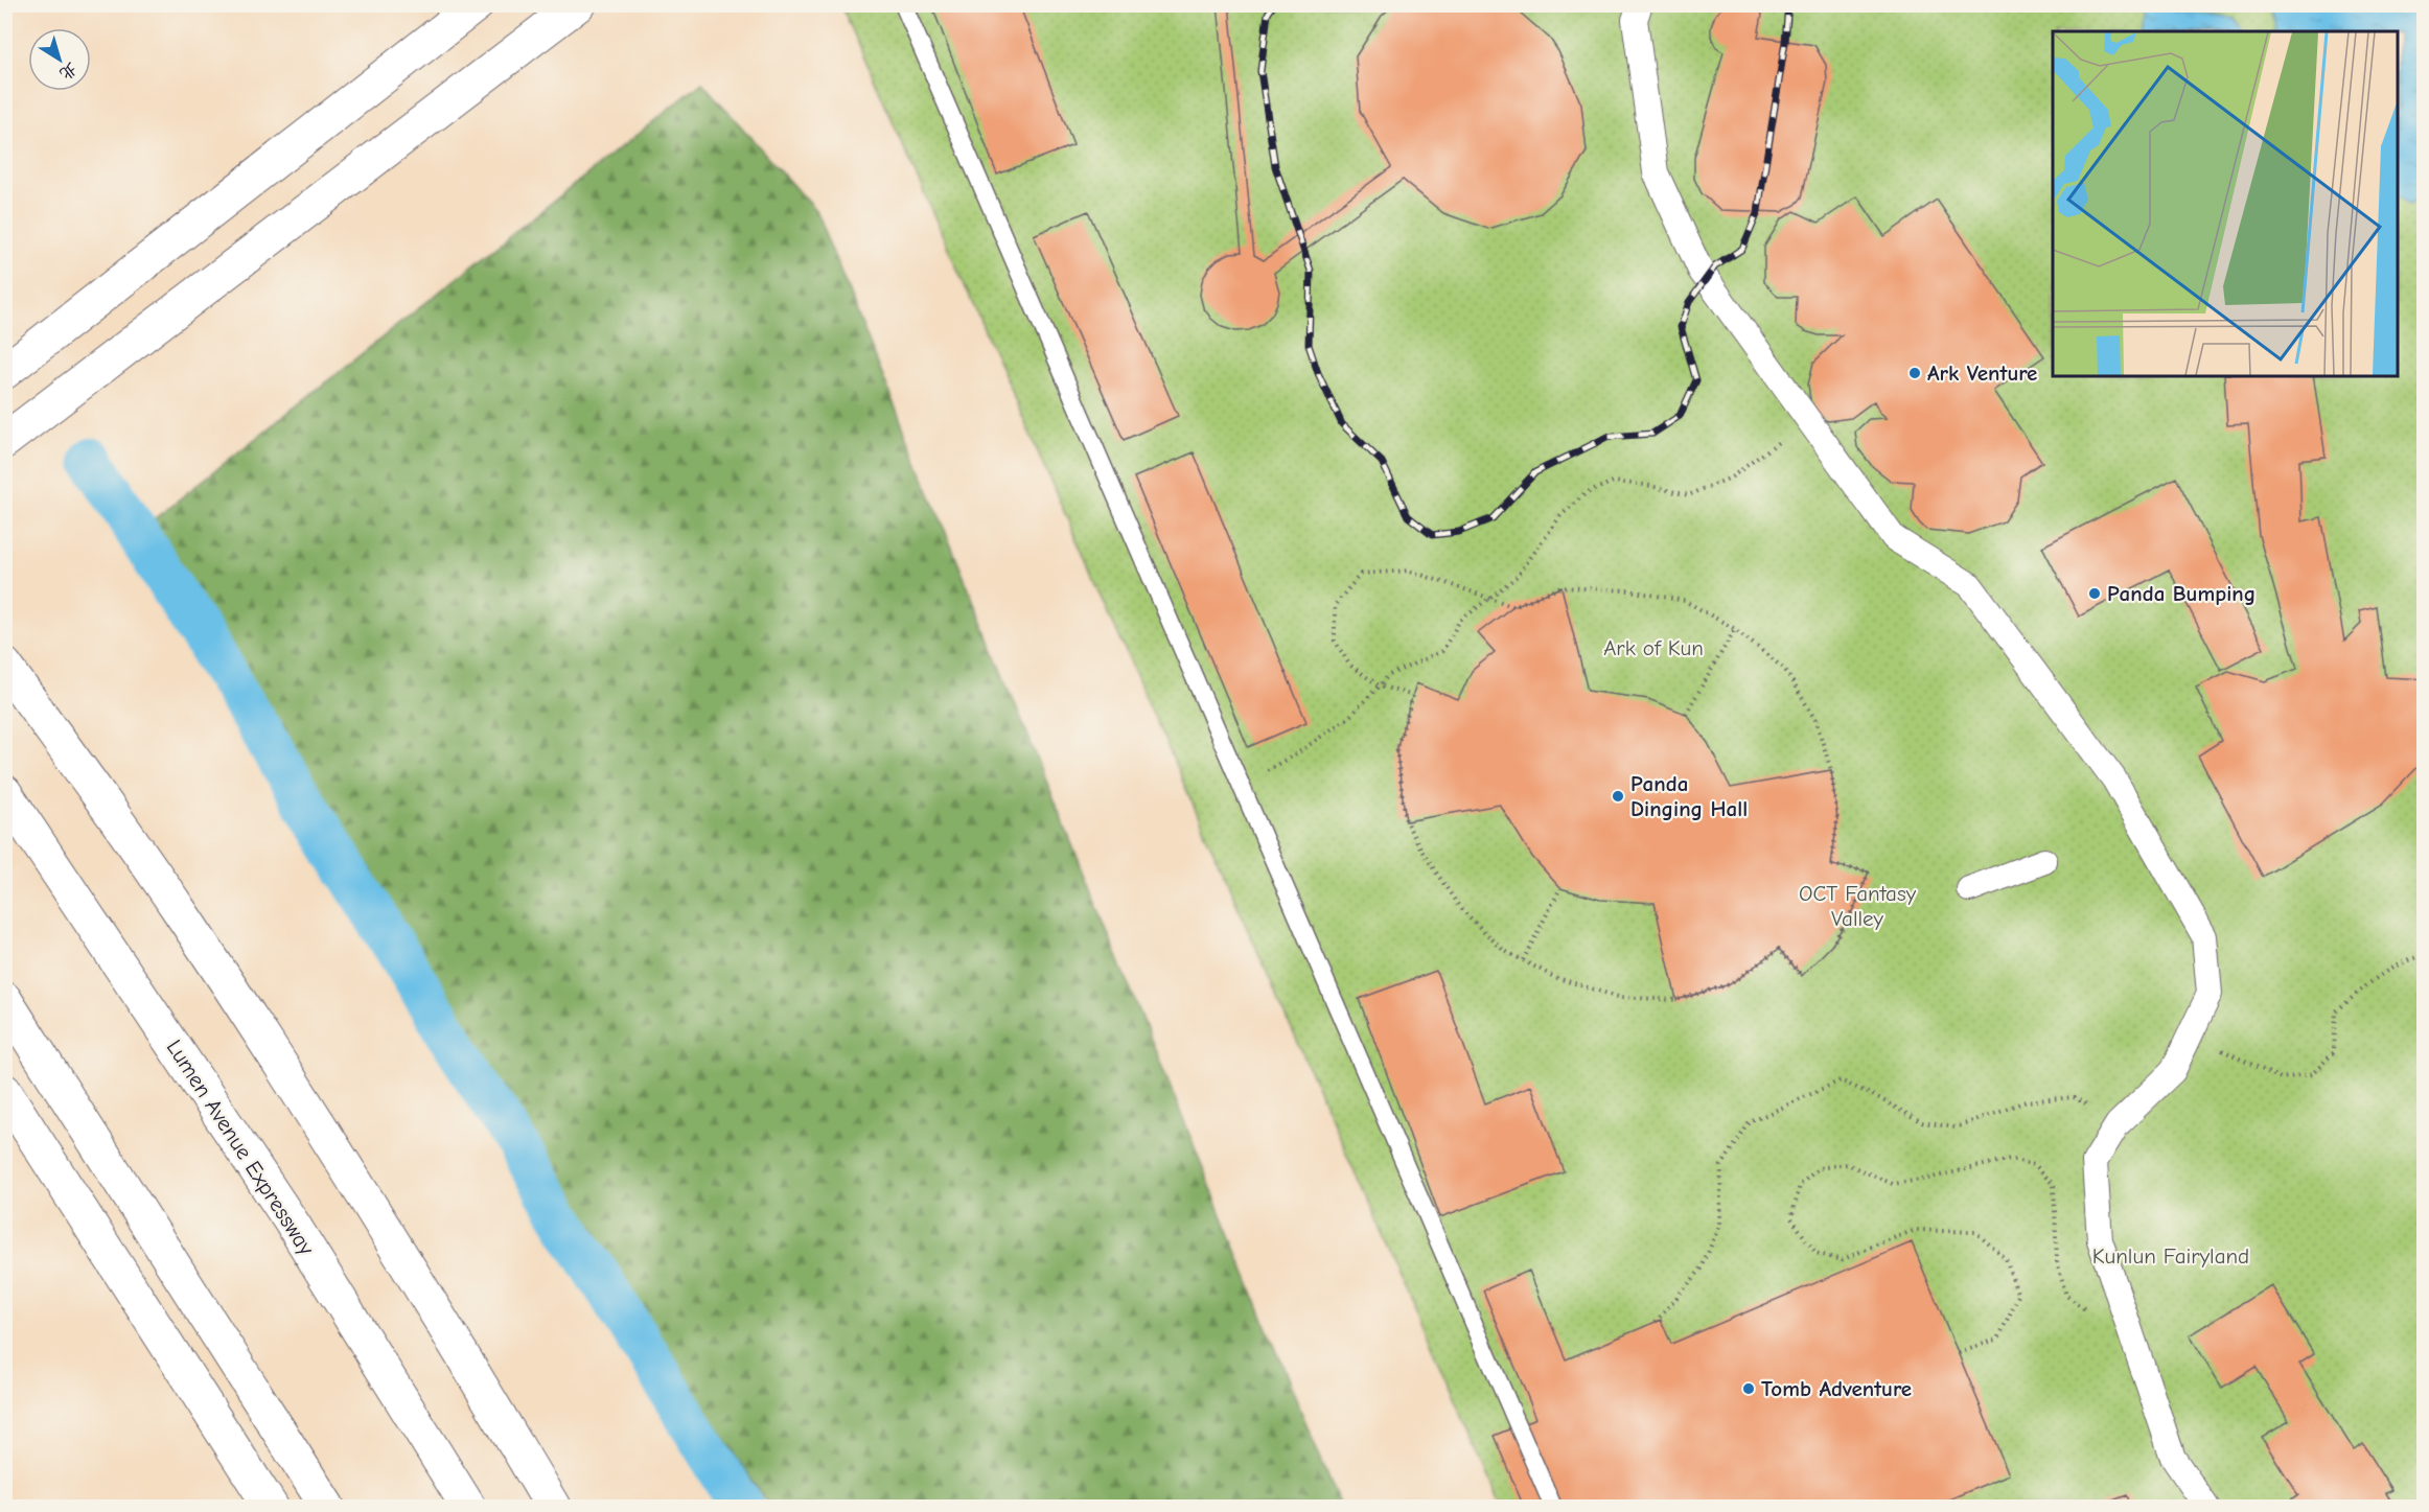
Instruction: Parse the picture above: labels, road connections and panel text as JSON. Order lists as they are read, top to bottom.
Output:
{
  "streets": {
    "main road": ["Lumen Avenue Expressway"]
  },
  "parks": ["Ark of Kun", "OCT Fantasy Valley", "Kunlun Fairyland"],
  "places": [
    "Ark Venture",
    "Panda Bumping",
    "Panda Dinging Hall",
    "Tomb Adventure"
  ],
  "north": "bottom right"
}
